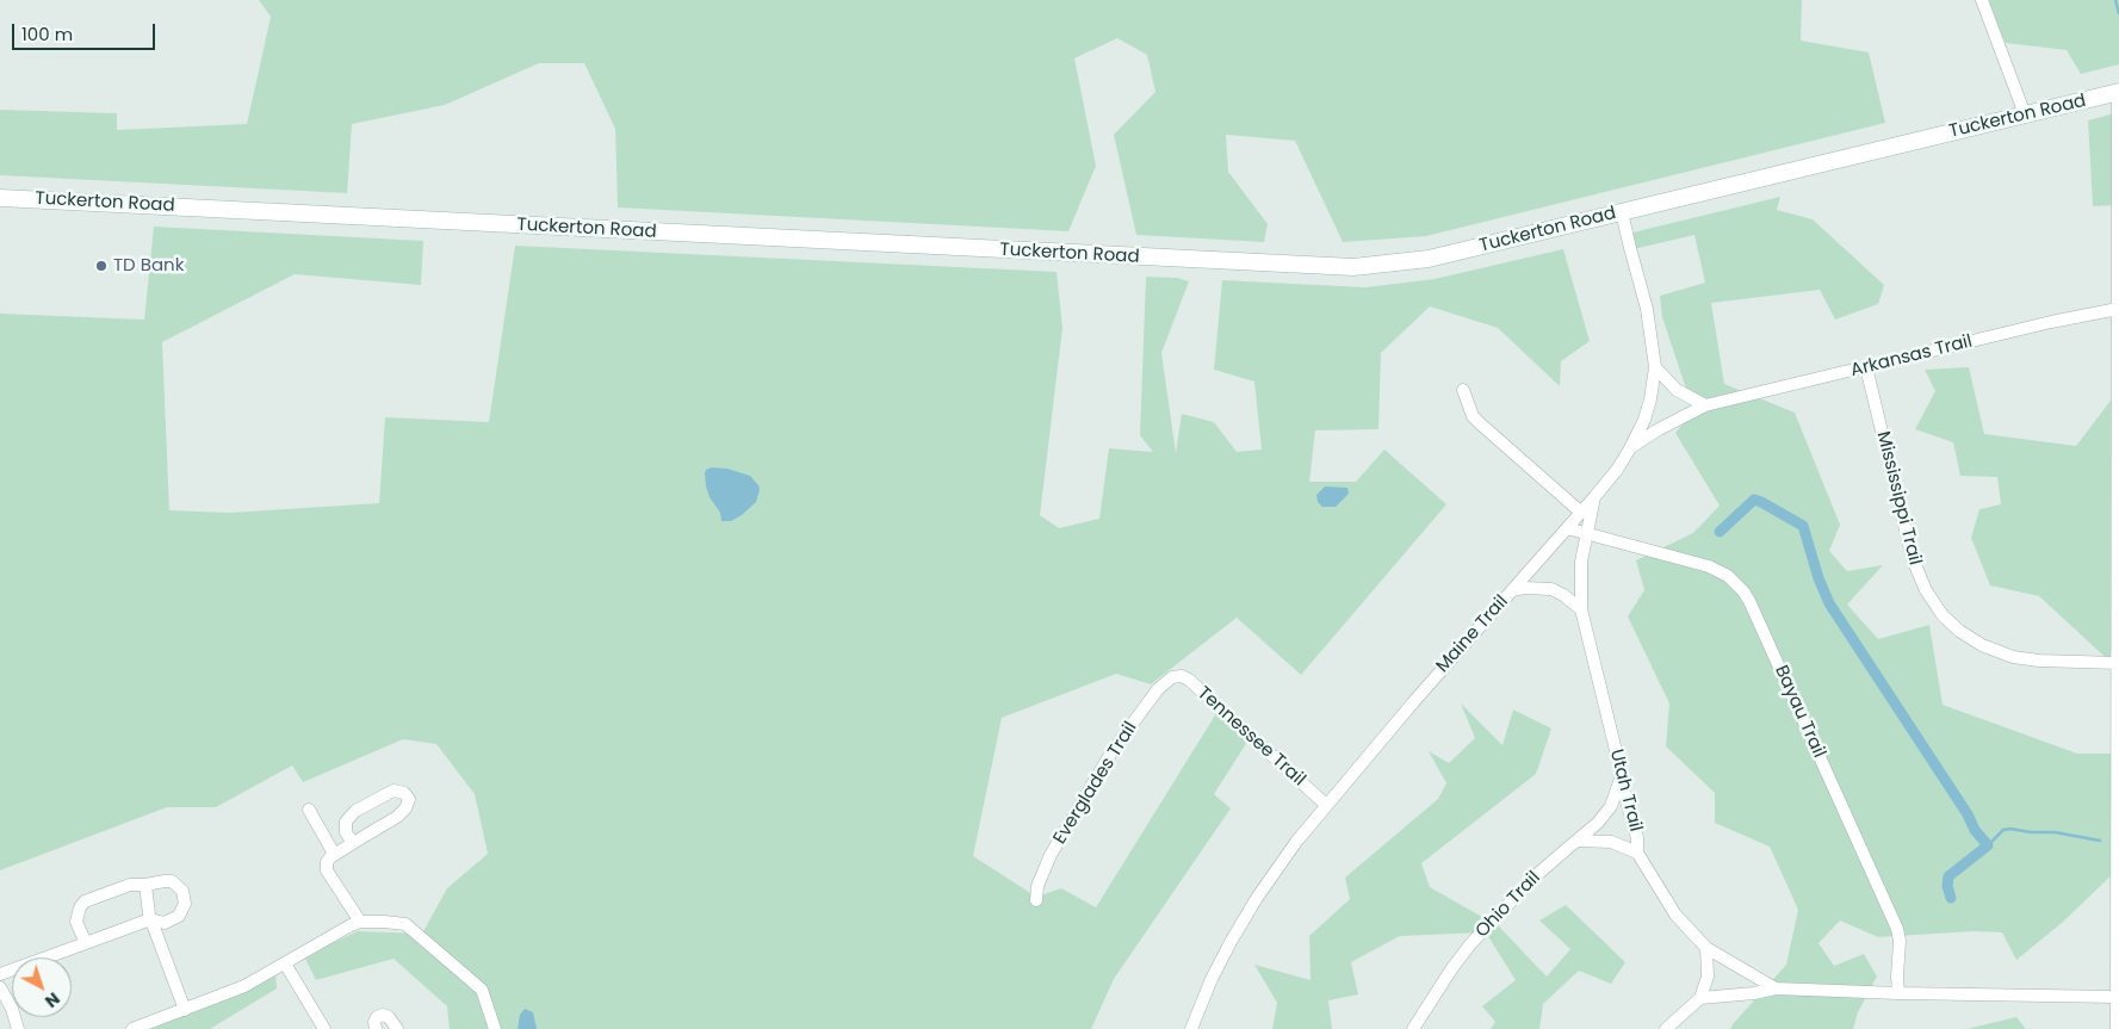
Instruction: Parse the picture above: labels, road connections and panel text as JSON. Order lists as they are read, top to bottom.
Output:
{
  "streets": {
    "main road": ["Tuckerton Road"],
    "street": [
      "Arkansas Trail",
      "Mississippi Trail",
      "Maine Trail",
      "Bayau Trail",
      "Tennessee Trail",
      "Everglades Trail",
      "Utah Trail",
      "Ohio Trail"
    ]
  },
  "crossings": [
    ["Tuckerton Road", "Maine Trail"],
    ["Arkansas Trail", "Mississippi Trail"],
    ["Arkansas Trail", "Maine Trail"],
    ["Maine Trail", "Tennessee Trail"],
    ["Maine Trail", "Utah Trail"],
    ["Bayau Trail", "Utah Trail"],
    ["Tennessee Trail", "Everglades Trail"],
    ["Utah Trail", "Ohio Trail"]
  ],
  "places": ["TD Bank"],
  "scale_bar": "100 m",
  "north": "bottom right"
}
